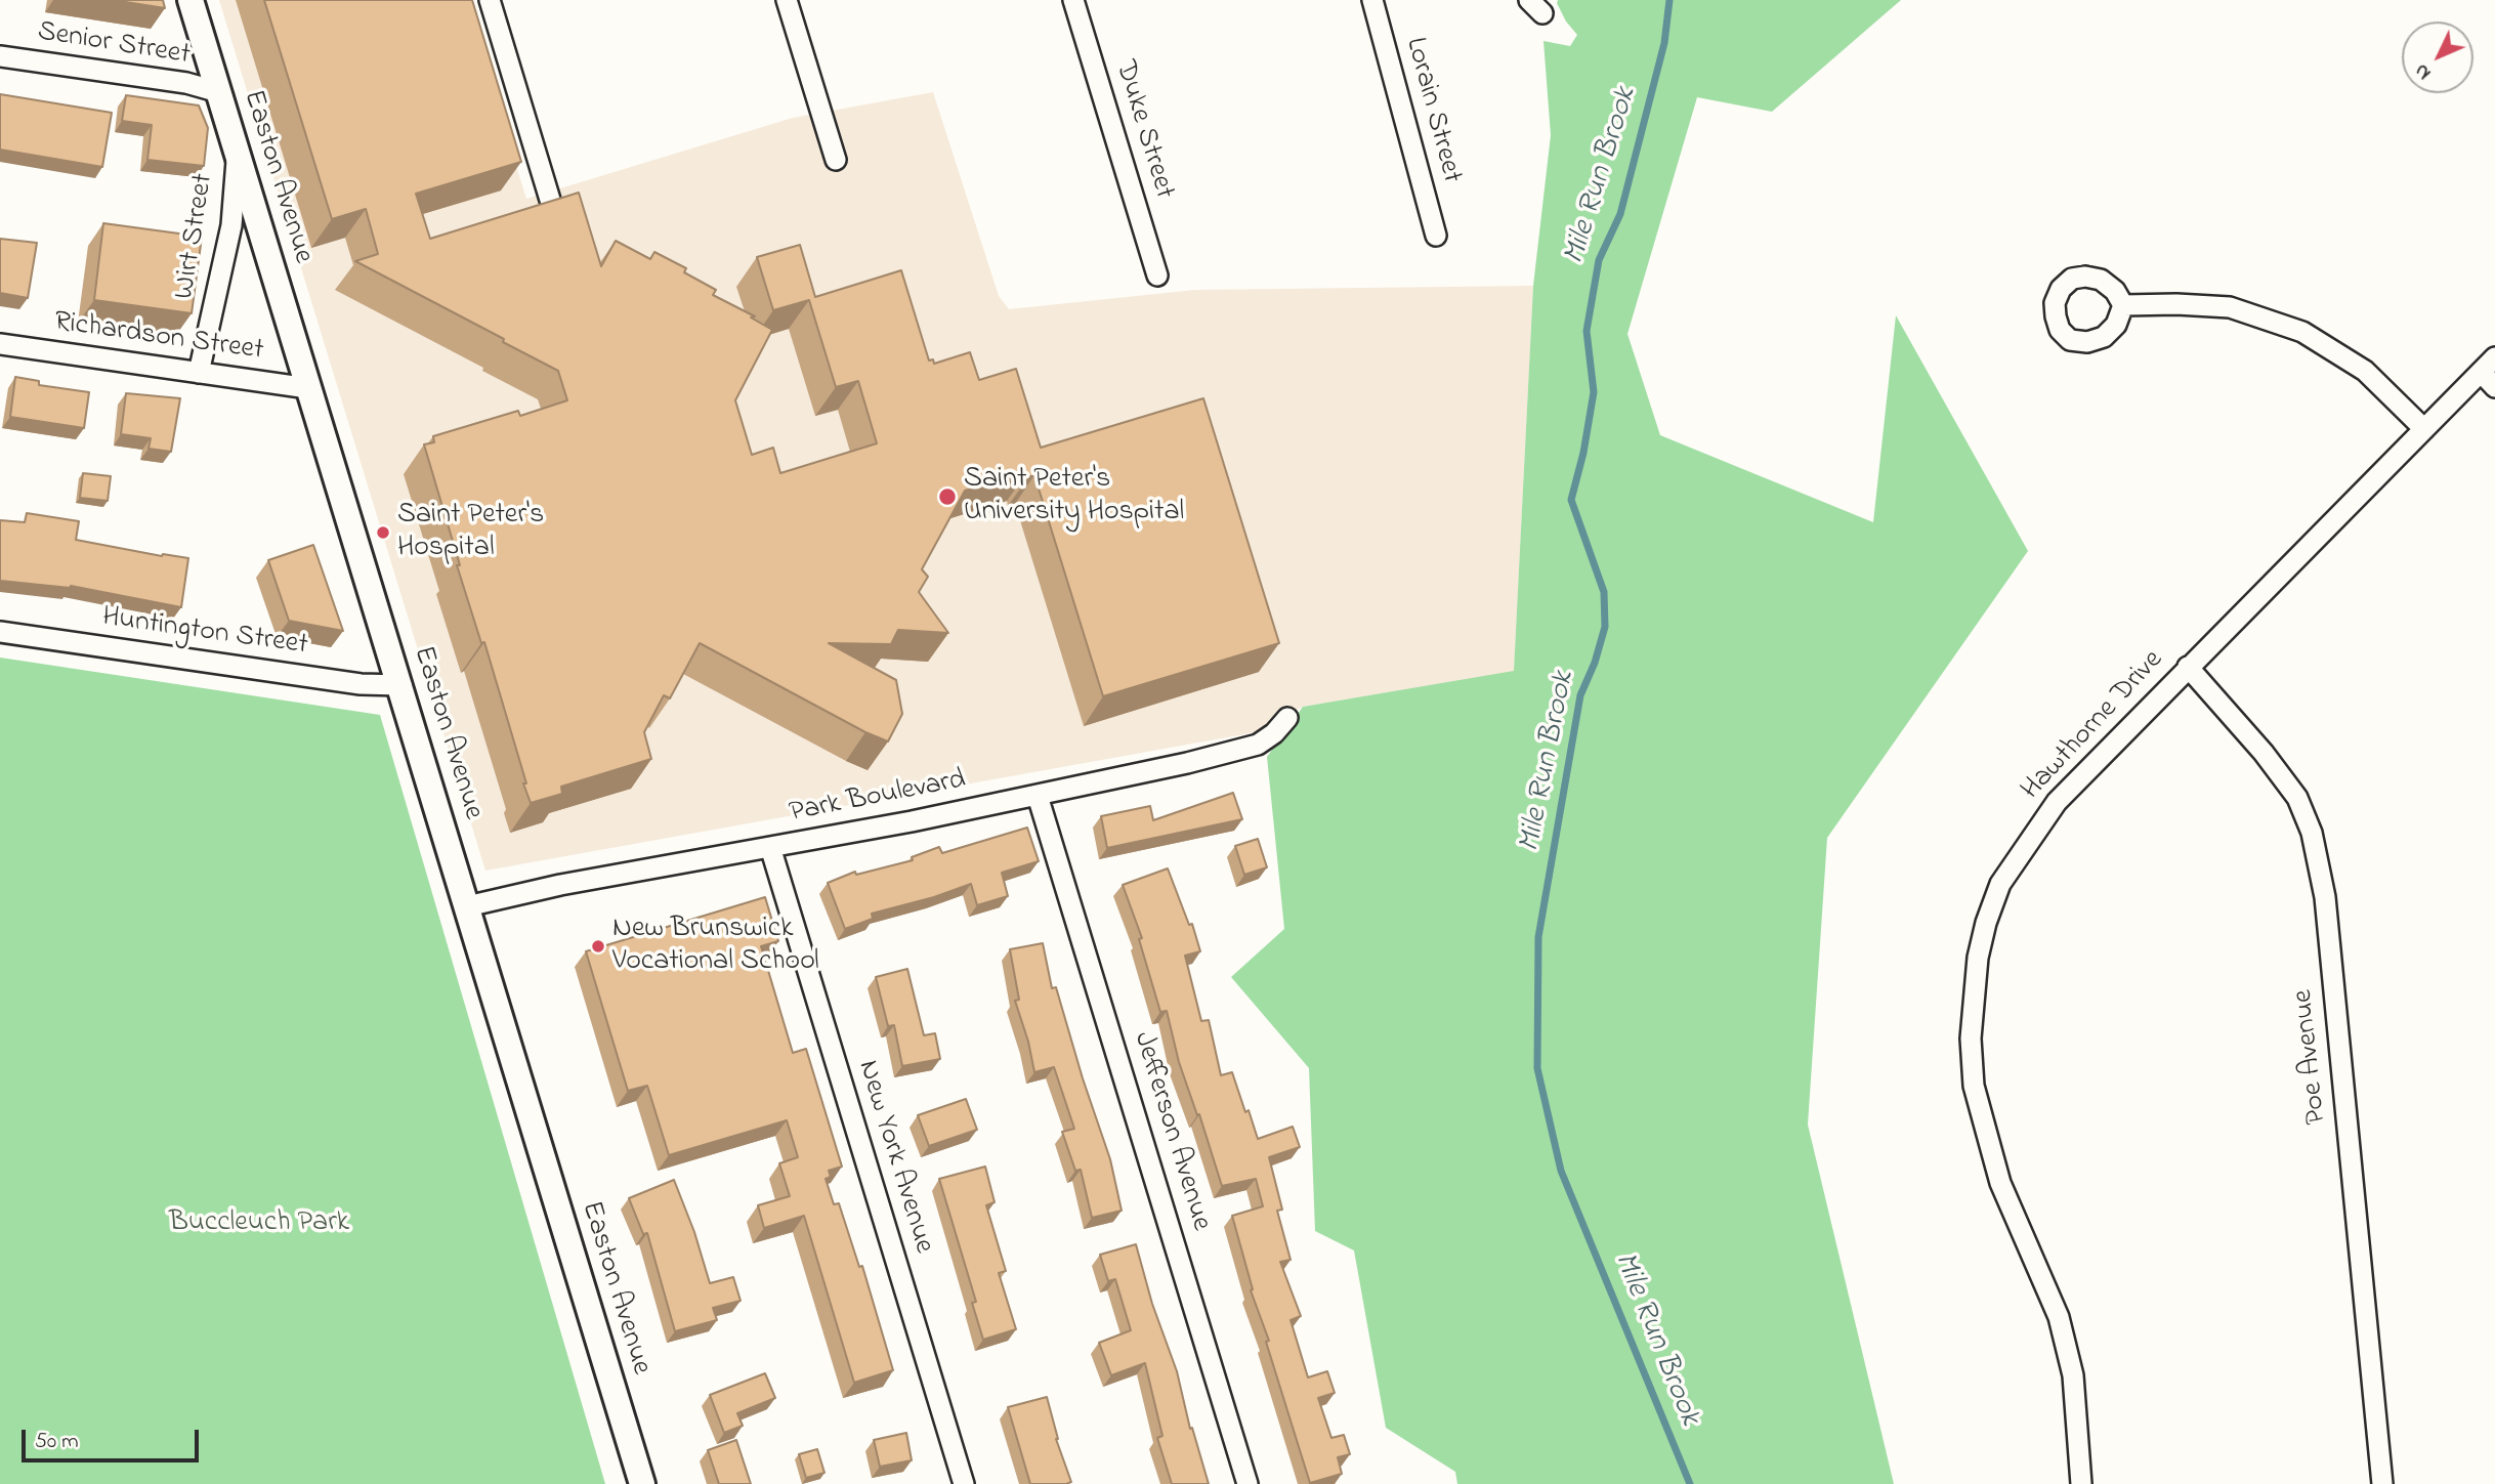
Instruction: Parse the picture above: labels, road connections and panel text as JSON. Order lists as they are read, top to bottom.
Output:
{
  "streets": {
    "street": [
      "Senior Street",
      "Lorain Street",
      "Duke Street",
      "Easton Avenue",
      "Wirt Street",
      "Richardson Street",
      "Huntington Street",
      "Hawthorne Drive",
      "Park Boulevard",
      "Poe Avenue",
      "Jefferson Avenue",
      "New York Avenue"
    ]
  },
  "crossings": [
    ["Senior Street", "Easton Avenue"],
    ["Easton Avenue", "Wirt Street"],
    ["Easton Avenue", "Richardson Street"],
    ["Easton Avenue", "Huntington Street"],
    ["Easton Avenue", "Park Boulevard"],
    ["Wirt Street", "Richardson Street"],
    ["Hawthorne Drive", "Poe Avenue"],
    ["Park Boulevard", "Jefferson Avenue"],
    ["Park Boulevard", "New York Avenue"]
  ],
  "water": ["Mile Run Brook"],
  "parks": ["Buccleuch Park"],
  "places": ["Saint Peter's University Hospital", "Saint Peter's Hospital", "New Brunswick Vocational School"],
  "scale_bar": "50 m",
  "north": "bottom left"
}
